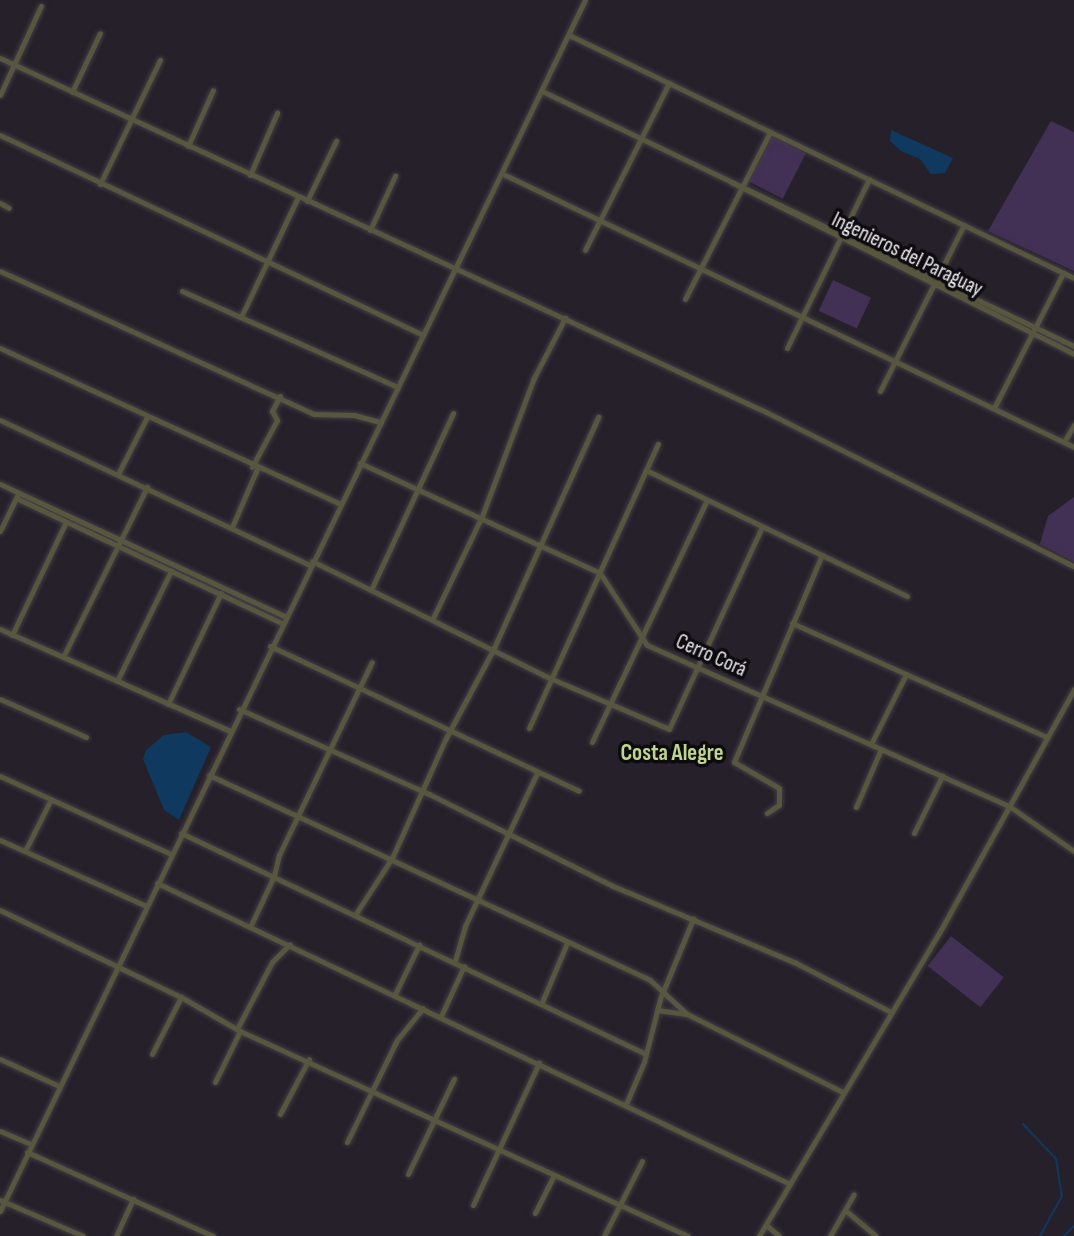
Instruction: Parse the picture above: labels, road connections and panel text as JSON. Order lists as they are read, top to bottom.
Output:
{
  "streets": {
    "street": ["Ingenieros del Paraguay", "Cerro Corá"]
  },
  "districts": ["Costa Alegre"]
}
